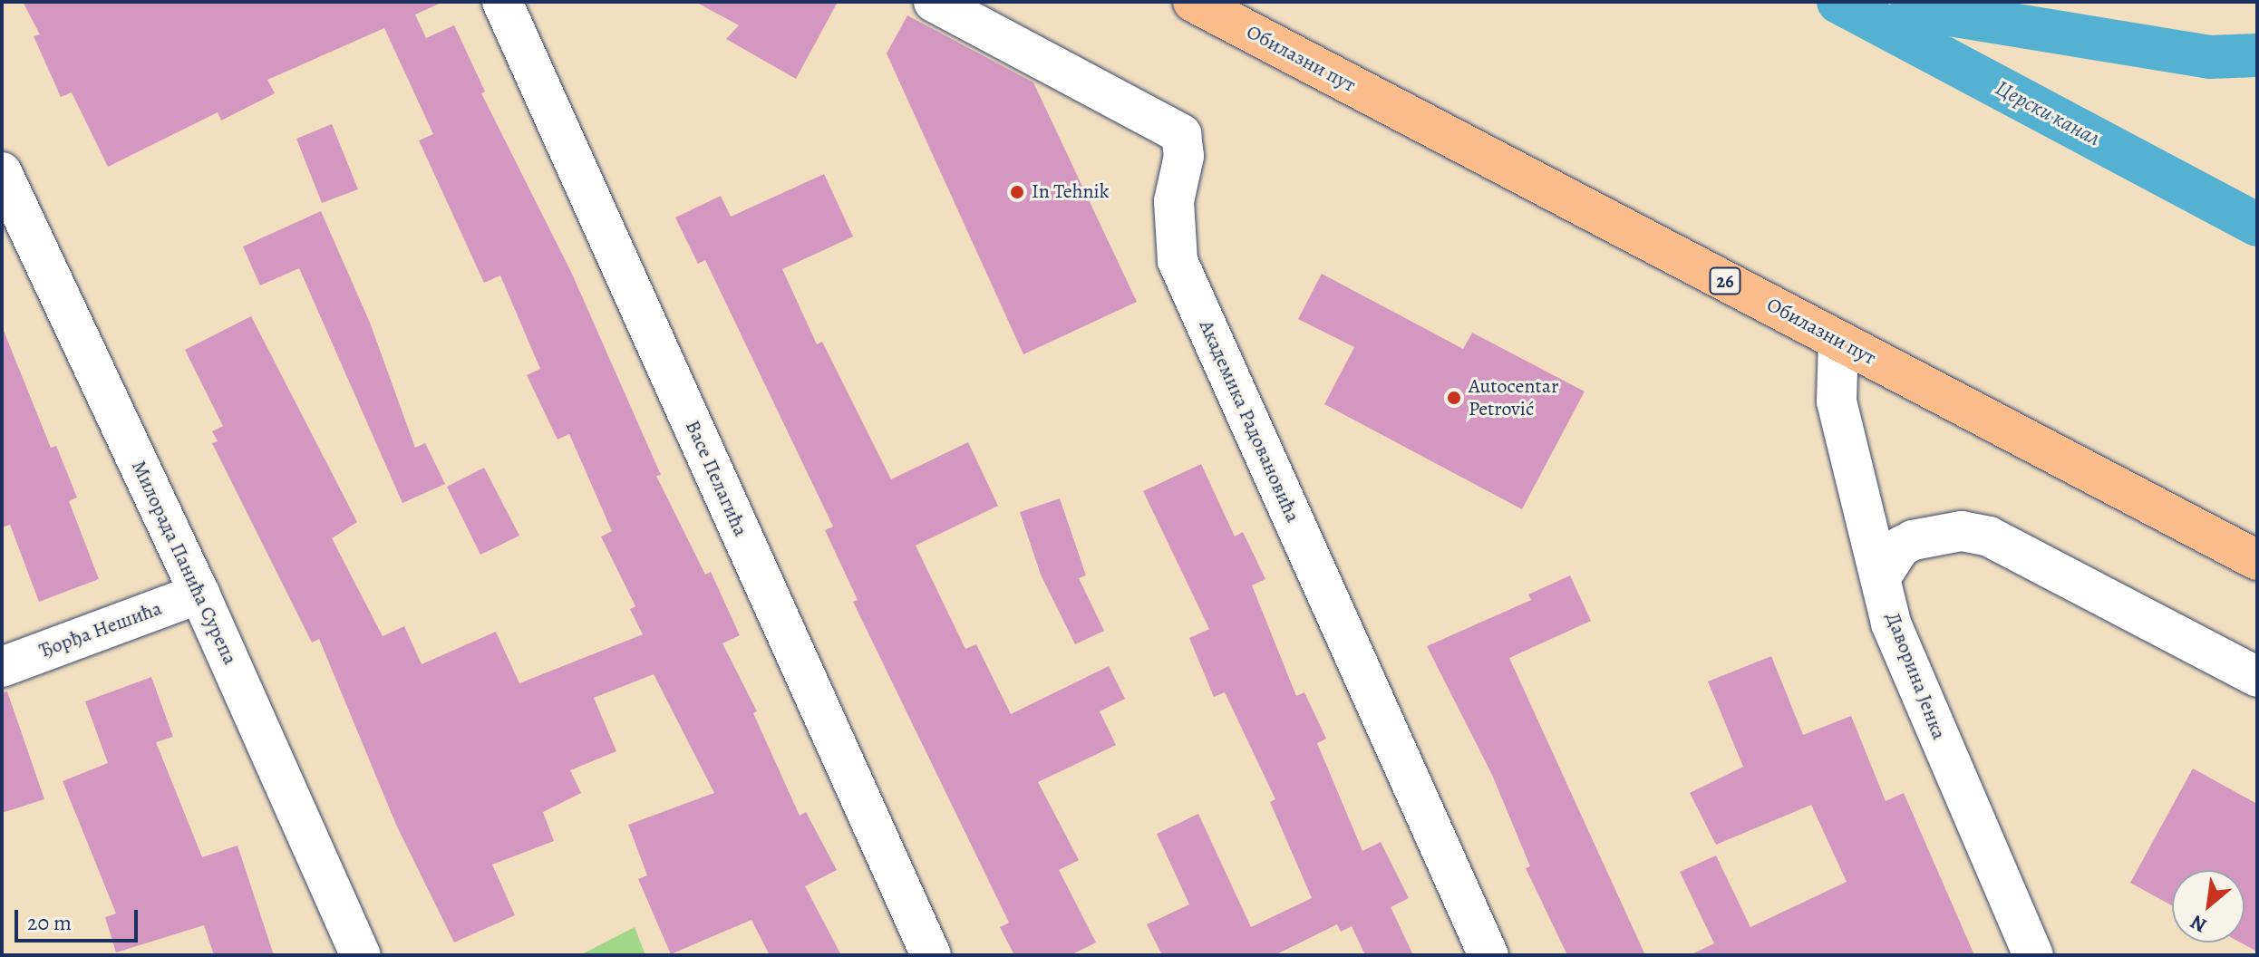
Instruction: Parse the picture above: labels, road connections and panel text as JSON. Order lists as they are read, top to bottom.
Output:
{
  "streets": {
    "main road": ["Обилазни пут", "26"],
    "street": [
      "Академика Радовановића",
      "Васе Пелагића",
      "Милорада Панића Сурепа",
      "Ђорђа Нешића",
      "Даворина Јенка"
    ]
  },
  "crossings": [
    ["Обилазни пут", "Даворина Јенка"],
    ["Милорада Панића Сурепа", "Ђорђа Нешића"]
  ],
  "water": ["Церски канал"],
  "places": ["In Tehnik", "Autocentar Petrović"],
  "scale_bar": "20 m",
  "north": "bottom left"
}
